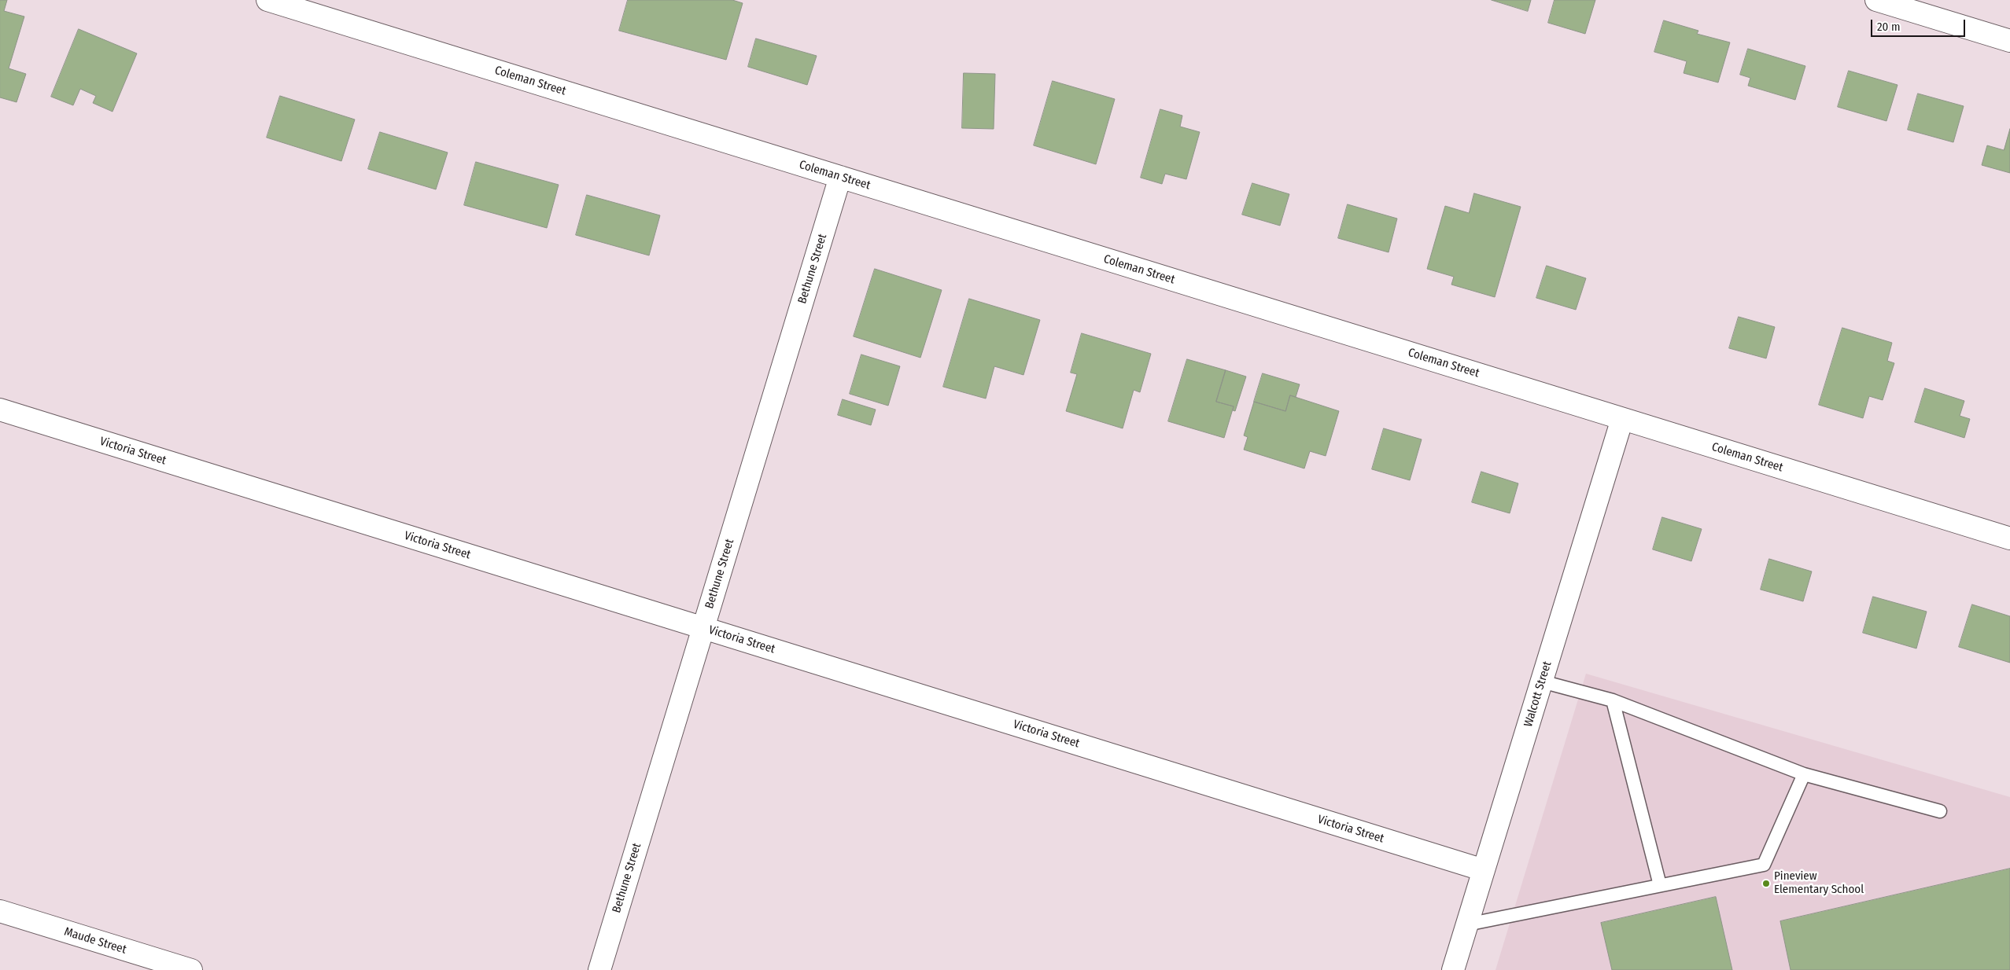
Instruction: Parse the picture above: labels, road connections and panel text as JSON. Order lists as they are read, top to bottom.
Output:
{
  "streets": {
    "street": [
      "Coleman Street",
      "Bethune Street",
      "Victoria Street",
      "Walcott Street",
      "Maude Street"
    ]
  },
  "crossings": [
    ["Coleman Street", "Bethune Street"],
    ["Coleman Street", "Walcott Street"],
    ["Bethune Street", "Victoria Street"],
    ["Victoria Street", "Walcott Street"]
  ],
  "places": ["Pineview Elementary School"],
  "scale_bar": "20 m"
}
